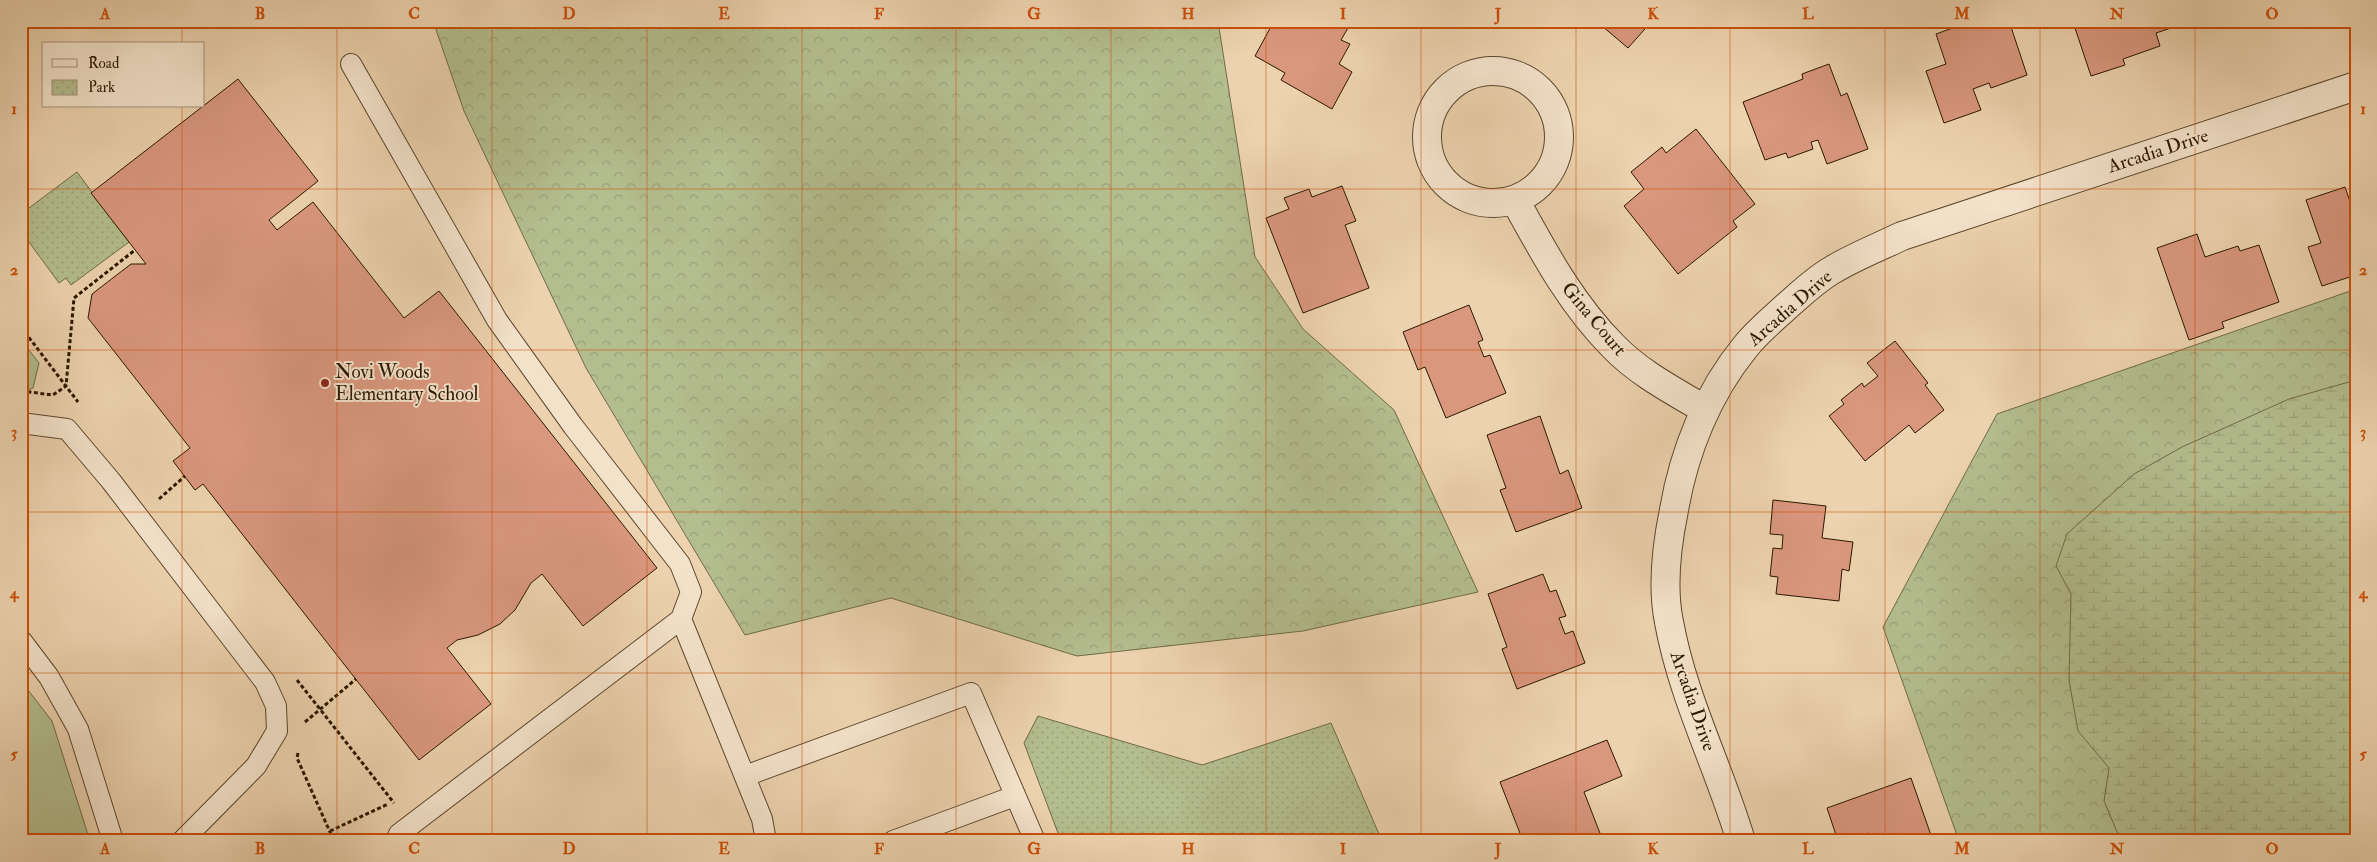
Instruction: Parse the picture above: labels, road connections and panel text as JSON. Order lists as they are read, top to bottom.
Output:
{
  "streets": {
    "street": ["Arcadia Drive", "Gina Court"]
  },
  "crossings": [
    ["Arcadia Drive", "Gina Court"]
  ],
  "places": ["Novi Woods Elementary School"],
  "legend": ["Road", "Park"],
  "grid": {
    "columns": [
      "A",
      "B",
      "C",
      "D",
      "E",
      "F",
      "G",
      "H",
      "I",
      "J",
      "K",
      "L",
      "M",
      "N",
      "O"
    ],
    "rows": [
      "1",
      "2",
      "3",
      "4",
      "5"
    ]
  }
}
